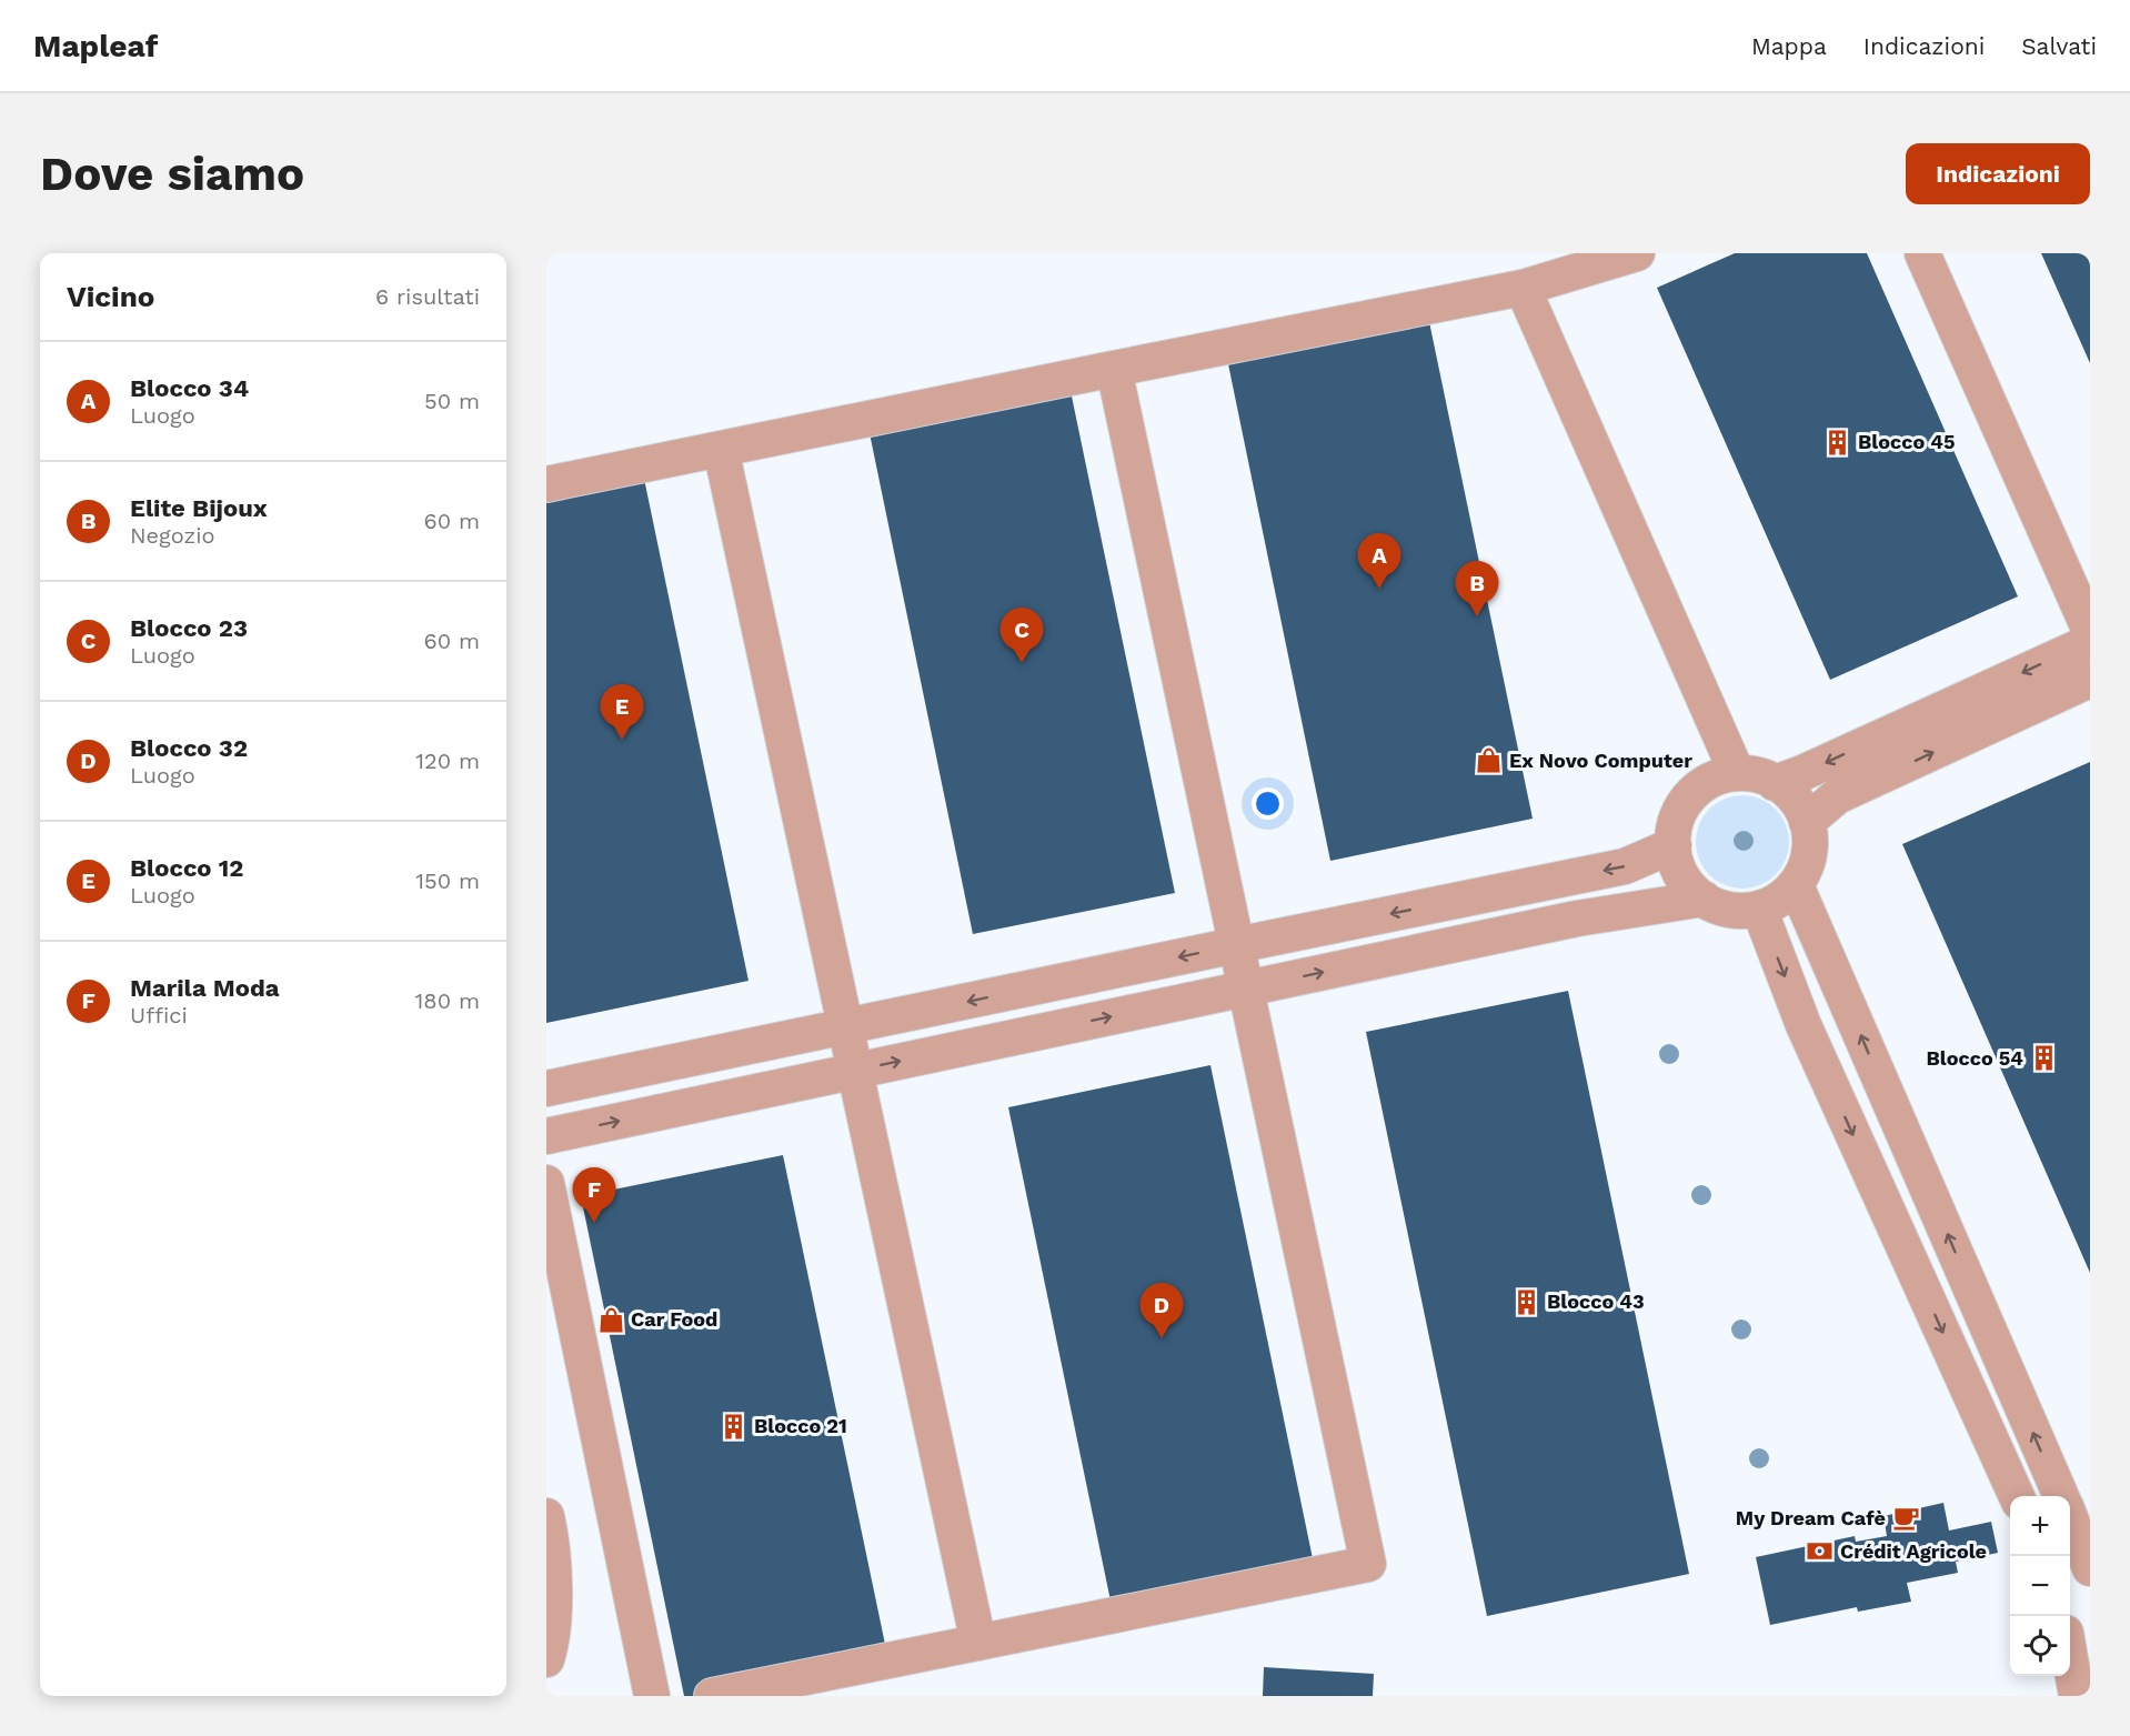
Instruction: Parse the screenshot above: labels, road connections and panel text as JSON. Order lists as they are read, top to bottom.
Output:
{
  "places": {
    "building": [
      "Blocco 45",
      "Blocco 54",
      "Blocco 43",
      "Blocco 21"
    ],
    "shop": ["Ex Novo Computer", "Car Food"],
    "cafe": ["My Dream Cafè"],
    "bank": ["Crédit Agricole"]
  },
  "page": {
    "header": "Mapleaf",
    "nav": ["Mappa", "Indicazioni", "Salvati"],
    "buttons": "Indicazioni",
    "title": "Dove siamo",
    "heading": ["Vicino", "6 risultati"],
    "list": [
      {
        "mark": "A",
        "name": "Blocco 34",
        "note": "Luogo",
        "value": "50 m"
      },
      {
        "mark": "B",
        "name": "Elite Bijoux",
        "note": "Negozio",
        "value": "60 m"
      },
      {
        "mark": "C",
        "name": "Blocco 23",
        "note": "Luogo",
        "value": "60 m"
      },
      {
        "mark": "D",
        "name": "Blocco 32",
        "note": "Luogo",
        "value": "120 m"
      },
      {
        "mark": "E",
        "name": "Blocco 12",
        "note": "Luogo",
        "value": "150 m"
      },
      {
        "mark": "F",
        "name": "Marila Moda",
        "note": "Uffici",
        "value": "180 m"
      }
    ],
    "pins": [
      "A",
      "B",
      "C",
      "E",
      "F",
      "D"
    ],
    "map_buttons": ["+", "−"]
  }
}
